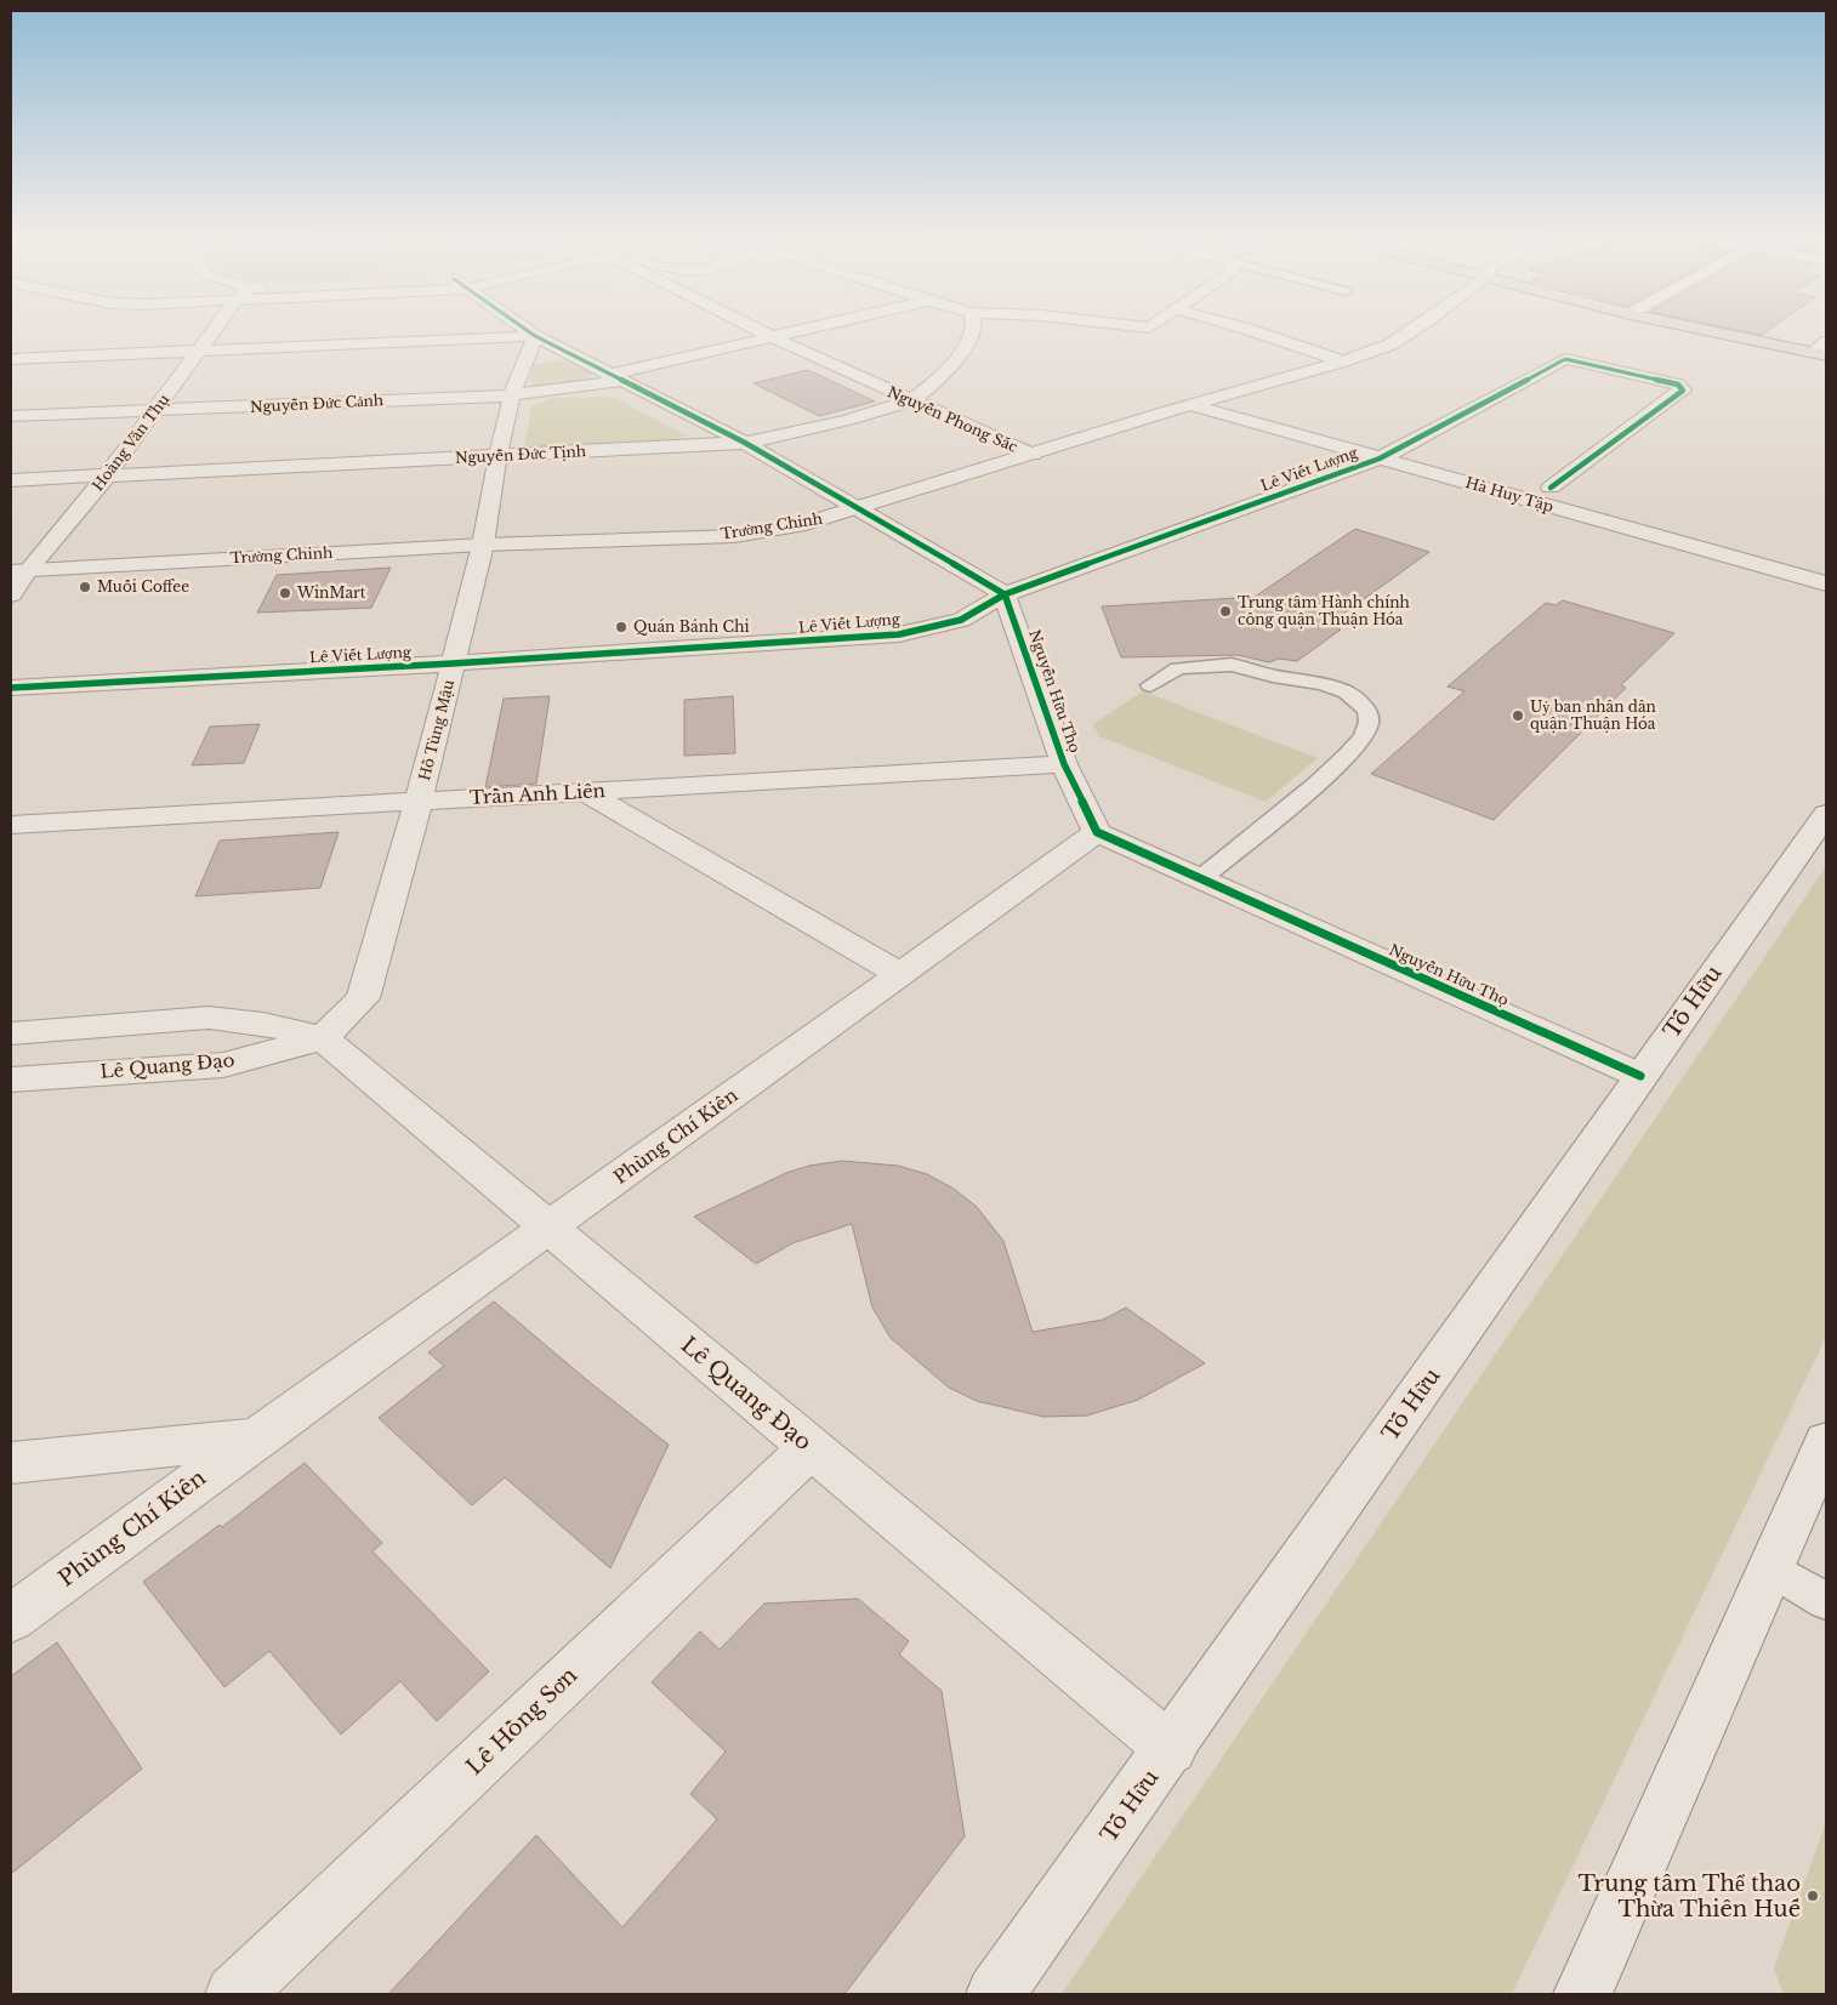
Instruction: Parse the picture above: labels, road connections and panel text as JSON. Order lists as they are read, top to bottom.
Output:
{
  "streets": {
    "street": [
      "Nguyễn Đức Cảnh",
      "Nguyễn Phong Sắc",
      "Hoàng Văn Thụ",
      "Nguyễn Đức Tịnh",
      "Lê Viết Lượng",
      "Hà Huy Tập",
      "Trường Chinh",
      "Nguyễn Hữu Thọ",
      "Hồ Tùng Mậu",
      "Trần Anh Liên",
      "Tố Hữu",
      "Lê Quang Đạo",
      "Phùng Chí Kiên",
      "Lê Hồng Sơn"
    ]
  },
  "crossings": [
    ["Nguyễn Đức Cảnh", "Nguyễn Phong Sắc"],
    ["Nguyễn Đức Cảnh", "Hoàng Văn Thụ"],
    ["Nguyễn Đức Cảnh", "Hồ Tùng Mậu"],
    ["Nguyễn Phong Sắc", "Nguyễn Đức Tịnh"],
    ["Nguyễn Phong Sắc", "Trường Chinh"],
    ["Hoàng Văn Thụ", "Nguyễn Đức Tịnh"],
    ["Hoàng Văn Thụ", "Trường Chinh"],
    ["Nguyễn Đức Tịnh", "Hồ Tùng Mậu"],
    ["Lê Viết Lượng", "Hà Huy Tập"],
    ["Lê Viết Lượng", "Nguyễn Hữu Thọ"],
    ["Lê Viết Lượng", "Hồ Tùng Mậu"],
    ["Hà Huy Tập", "Trường Chinh"],
    ["Trường Chinh", "Hồ Tùng Mậu"],
    ["Nguyễn Hữu Thọ", "Trần Anh Liên"],
    ["Nguyễn Hữu Thọ", "Tố Hữu"],
    ["Nguyễn Hữu Thọ", "Phùng Chí Kiên"],
    ["Hồ Tùng Mậu", "Trần Anh Liên"],
    ["Hồ Tùng Mậu", "Lê Quang Đạo"],
    ["Tố Hữu", "Lê Quang Đạo"],
    ["Lê Quang Đạo", "Phùng Chí Kiên"],
    ["Lê Quang Đạo", "Lê Hồng Sơn"]
  ],
  "places": [
    "Muối Coffee",
    "WinMart",
    "Trung tâm Hành chính công quận Thuận Hóa",
    "Quán Bánh Chi",
    "Uỷ ban nhân dân quận Thuận Hóa",
    "Trung tâm Thể thao Thừa Thiên Huế"
  ]
}
